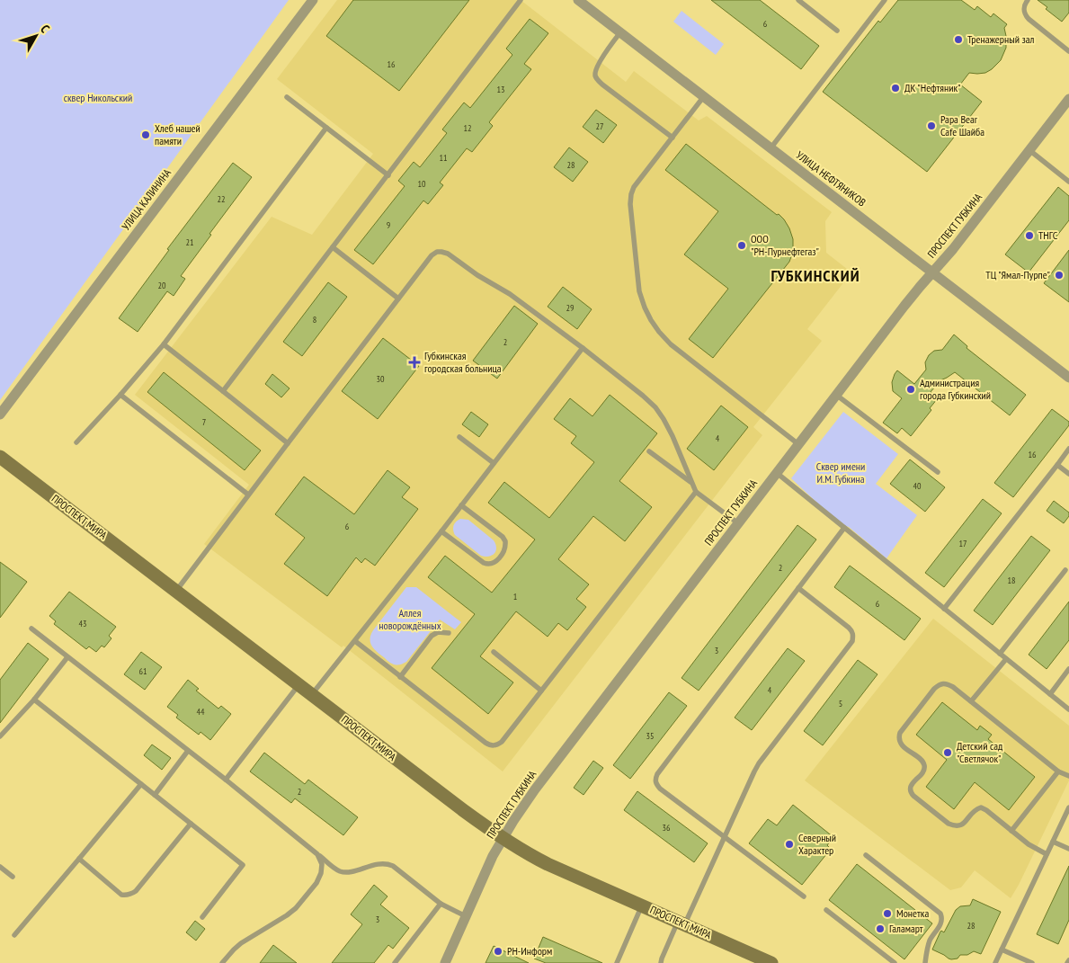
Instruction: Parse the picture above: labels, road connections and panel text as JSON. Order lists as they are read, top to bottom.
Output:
{
  "streets": {
    "main road": ["ПРОСПЕКТ МИРА"],
    "street": ["УЛИЦА НЕФТЯНИКОВ", "УЛИЦА КАЛИНИНА", "ПРОСПЕКТ ГУБКИНА"]
  },
  "crossings": [
    ["УЛИЦА НЕФТЯНИКОВ", "ПРОСПЕКТ ГУБКИНА"],
    ["ПРОСПЕКТ ГУБКИНА", "ПРОСПЕКТ МИРА"]
  ],
  "districts": ["ГУБКИНСКИЙ"],
  "parks": ["сквер Никольский", "Сквер имени И.М. Губкина", "Аллея новорождённых"],
  "places": {
    "other": [
      "Тренажерный зал",
      "ДК \"Нефтяник\"",
      "Papa Bear Cafe Шайба",
      "Хлеб нашей памяти",
      "ТНГС",
      "ООО \"РН-Пурнефтегаз\"",
      "ТЦ \"Ямал-Пурпе\"",
      "Администрация города Губкинский",
      "Детский сад \"Светлячок\"",
      "Северный Характер",
      "Монетка",
      "Галамарт",
      "РН-Информ"
    ],
    "health": ["Губкинская городская больница"]
  },
  "house_numbers": [
    "6",
    "16",
    "13",
    "27",
    "12",
    "11",
    "28",
    "10",
    "22",
    "9",
    "21",
    "20",
    "29",
    "8",
    "2",
    "30",
    "7",
    "4",
    "16",
    "40",
    "6",
    "17",
    "2",
    "18",
    "1",
    "6",
    "43",
    "3",
    "61",
    "4",
    "5",
    "44",
    "35",
    "2",
    "36",
    "3",
    "28"
  ],
  "north": "top right"
}
